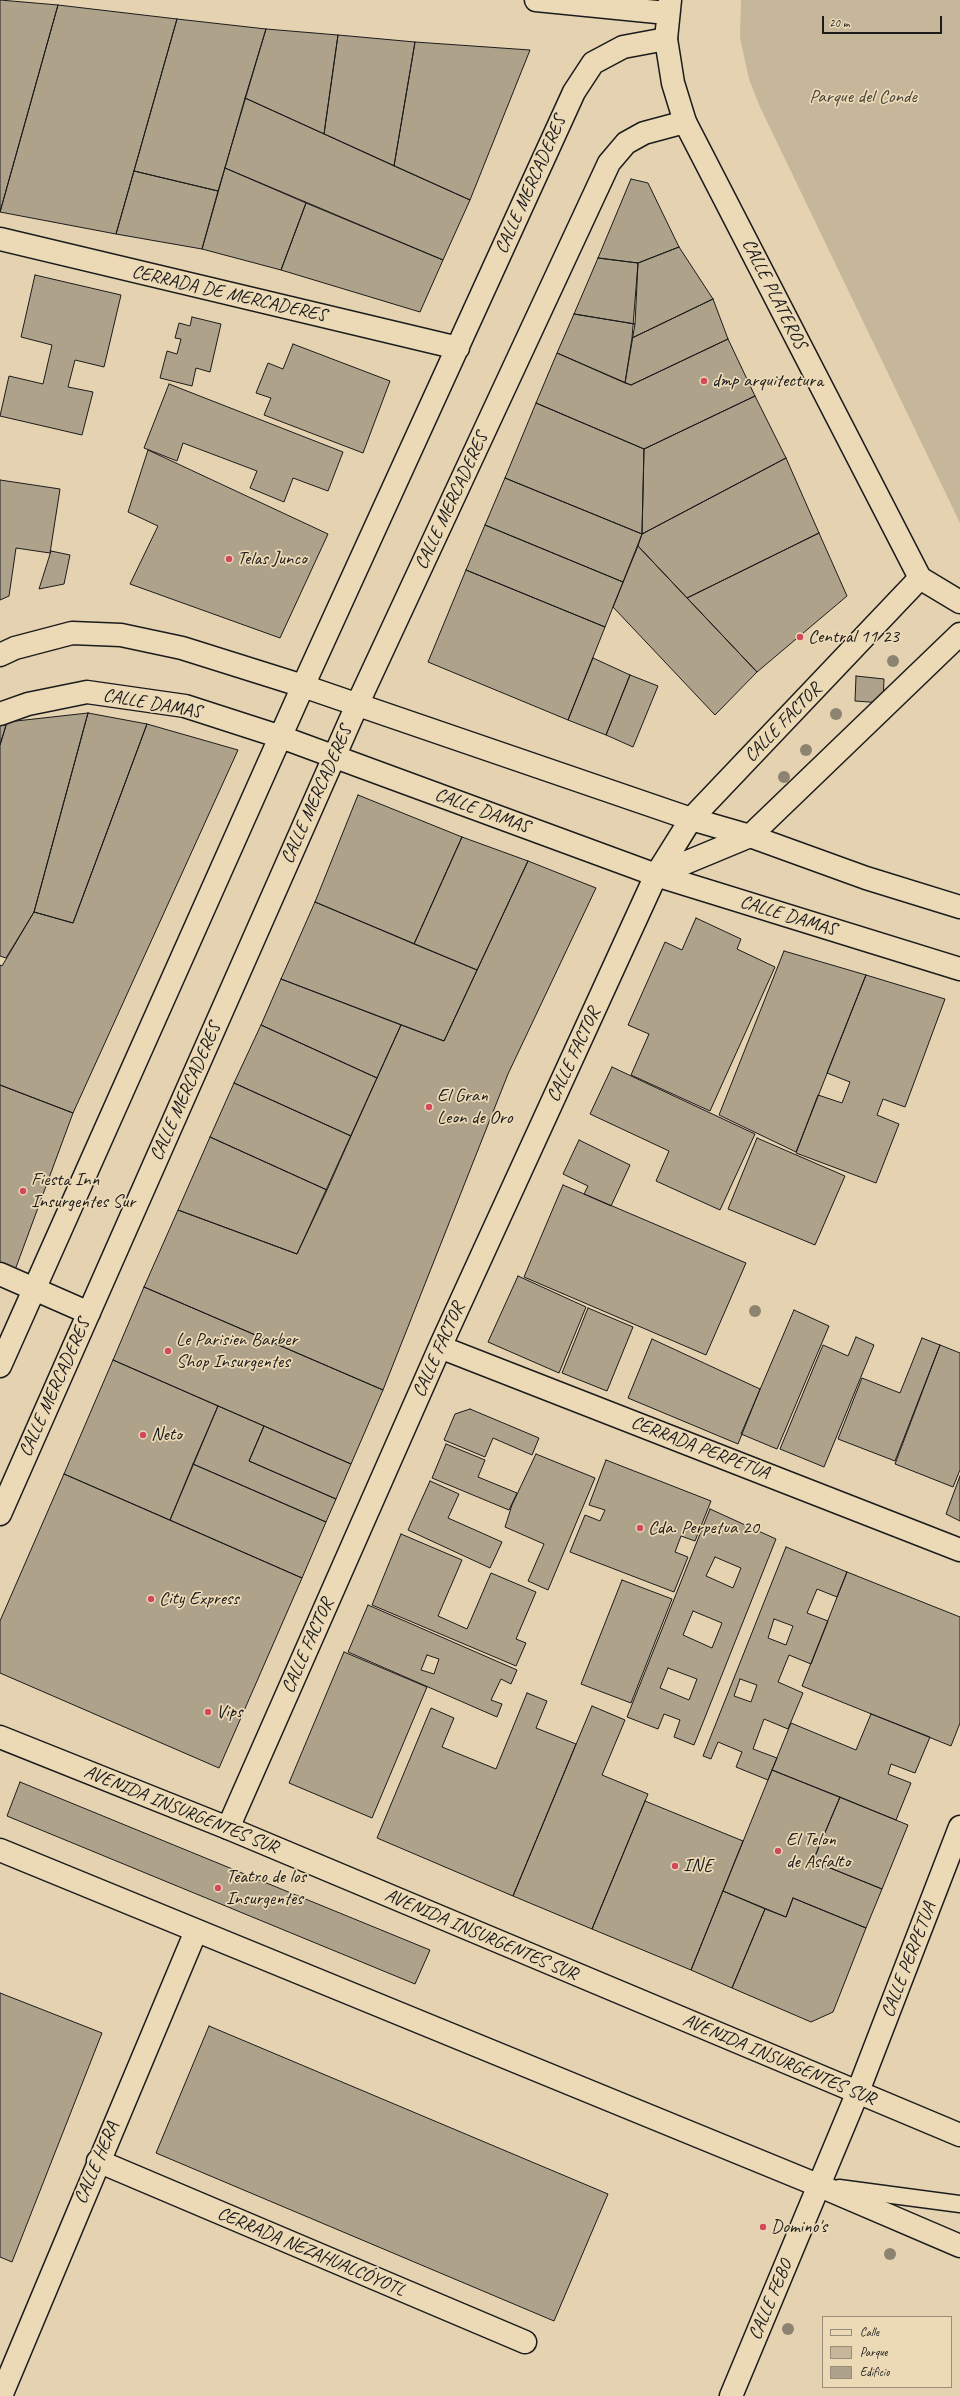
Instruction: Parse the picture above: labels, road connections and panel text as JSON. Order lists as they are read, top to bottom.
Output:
{
  "streets": {
    "street": [
      "CALLE MERCADERES",
      "CERRADA DE MERCADERES",
      "CALLE PLATEROS",
      "CALLE DAMAS",
      "CALLE FACTOR",
      "CERRADA PERPETUA",
      "AVENIDA INSURGENTES SUR",
      "CALLE PERPETUA",
      "CALLE HERA",
      "CERRADA NEZAHUALCÓYOTL",
      "CALLE FEBO"
    ]
  },
  "crossings": [
    ["CALLE MERCADERES", "CERRADA DE MERCADERES"],
    ["CALLE MERCADERES", "CALLE PLATEROS"],
    ["CALLE MERCADERES", "CALLE DAMAS"],
    ["CALLE PLATEROS", "CALLE FACTOR"],
    ["CALLE DAMAS", "CALLE FACTOR"],
    ["CALLE FACTOR", "CERRADA PERPETUA"],
    ["CALLE FACTOR", "AVENIDA INSURGENTES SUR"],
    ["AVENIDA INSURGENTES SUR", "CALLE PERPETUA"],
    ["AVENIDA INSURGENTES SUR", "CALLE FEBO"],
    ["CALLE PERPETUA", "CALLE FEBO"],
    ["CALLE HERA", "CERRADA NEZAHUALCÓYOTL"]
  ],
  "parks": ["Parque del Conde"],
  "places": [
    "dmp arquitectura",
    "Telas Junco",
    "Central 11 23",
    "El Gran Leon de Oro",
    "Fiesta Inn Insurgentes Sur",
    "Le Parisien Barber Shop Insurgentes",
    "Neto",
    "Cda. Perpetua 20",
    "City Express",
    "Vips",
    "El Telon de Asfalto",
    "INE",
    "Teatro de los Insurgentes",
    "Domino's"
  ],
  "legend": ["Calle", "Parque", "Edificio"],
  "scale_bar": "20 m"
}
